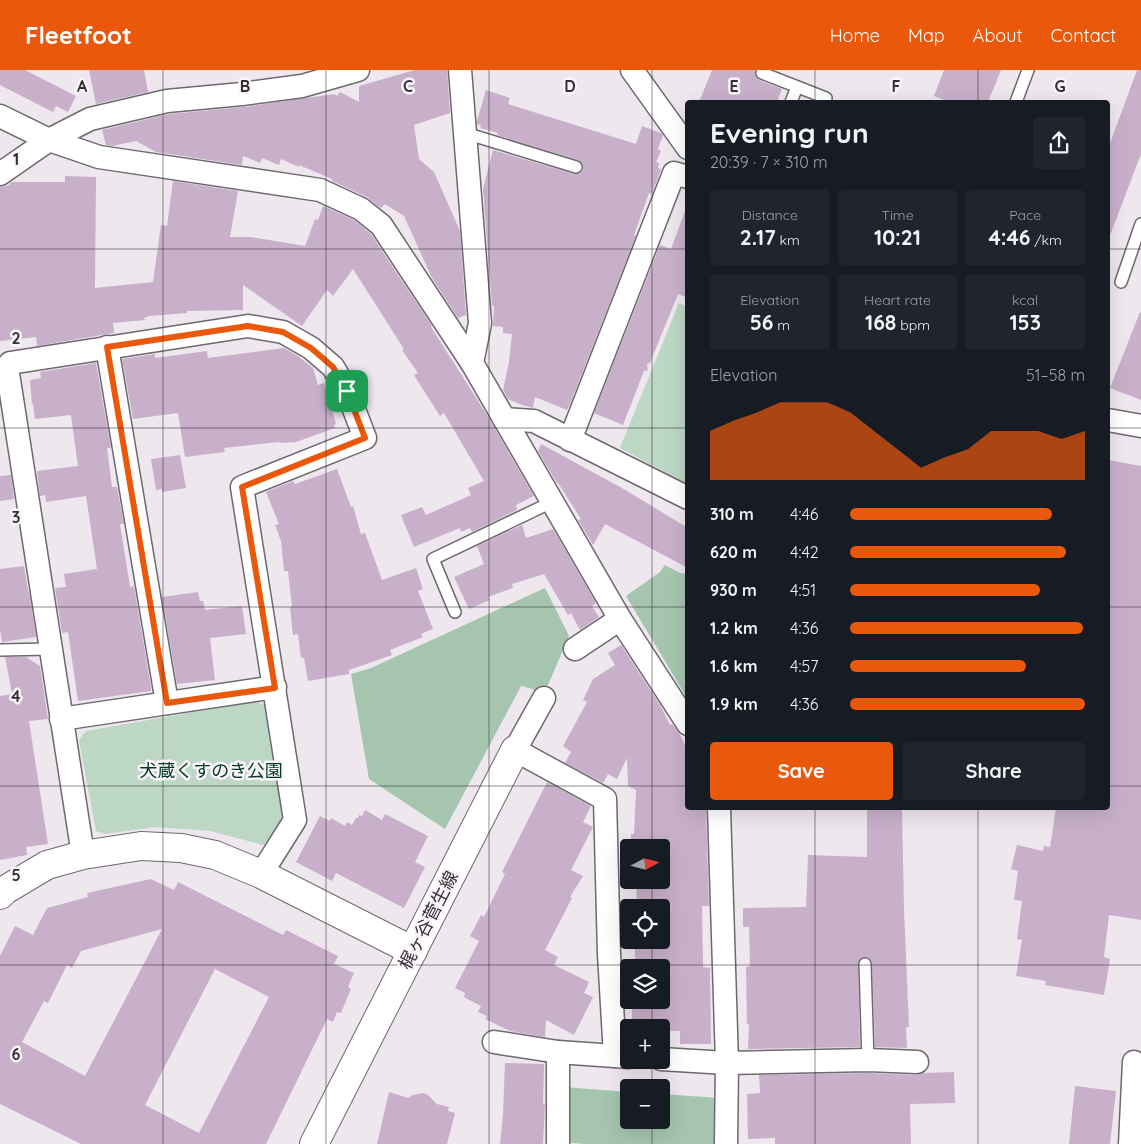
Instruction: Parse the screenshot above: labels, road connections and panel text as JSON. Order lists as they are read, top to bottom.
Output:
{
  "streets": {
    "street": ["梶ヶ谷菅生線"]
  },
  "parks": ["犬蔵くすのき公園"],
  "north": "right",
  "page": {
    "header": "Fleetfoot",
    "nav": [
      "Home",
      "Map",
      "About",
      "Contact"
    ],
    "heading": ["Evening run", "20:39 · 7 × 310 m"],
    "stats": [
      ["Distance", "2.17 km"],
      ["Time", "10:21"],
      ["Pace", "4:46 /km"],
      ["Elevation", "56 m"],
      ["Heart rate", "168 bpm"],
      ["kcal", "153"]
    ],
    "chart": ["Elevation", "51–58 m"],
    "list": [
      {
        "name": "310 m",
        "note": "4:46"
      },
      {
        "name": "620 m",
        "note": "4:42"
      },
      {
        "name": "930 m",
        "note": "4:51"
      },
      {
        "name": "1.2 km",
        "note": "4:36"
      },
      {
        "name": "1.6 km",
        "note": "4:57"
      },
      {
        "name": "1.9 km",
        "note": "4:36"
      }
    ],
    "buttons": ["Save", "Share"],
    "map_buttons": ["+", "−"]
  },
  "grid": {
    "columns": [
      "A",
      "B",
      "C",
      "D",
      "E",
      "F",
      "G"
    ],
    "rows": [
      "1",
      "2",
      "3",
      "4",
      "5",
      "6"
    ]
  }
}
